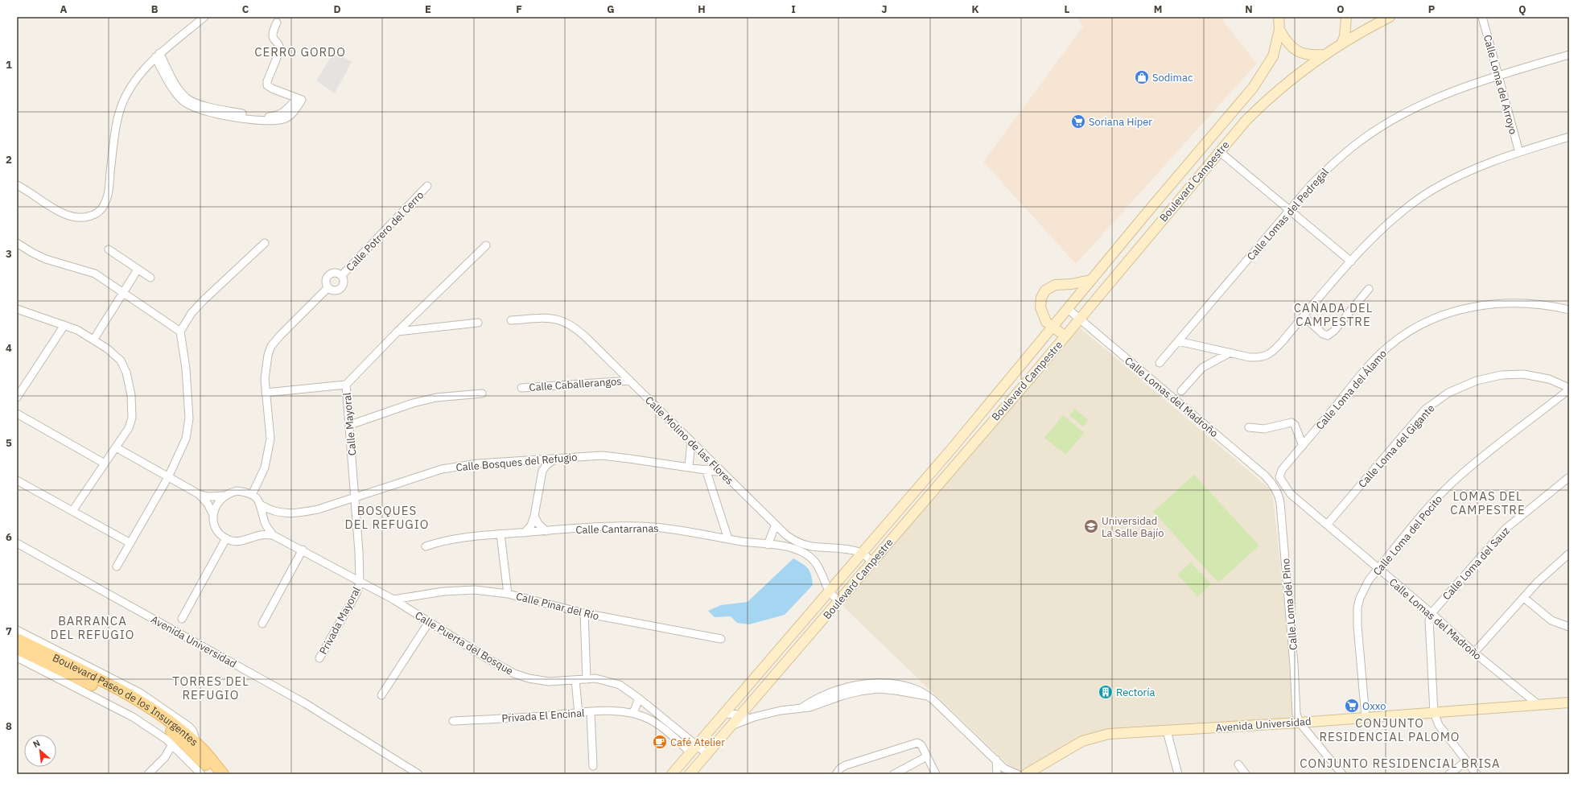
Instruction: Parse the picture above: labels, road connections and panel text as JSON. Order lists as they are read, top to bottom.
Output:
{
  "streets": {
    "main road": ["Boulevard Paseo de los Insurgentes"],
    "street": [
      "Calle Loma del Arroyo",
      "Boulevard Campestre",
      "Calle Lomas del Pedregal",
      "Calle Potrero del Cerro",
      "Calle Caballerangos",
      "Calle Loma del Álamo",
      "Calle Lomas del Madroño",
      "Calle Mayoral",
      "Calle Molino de las Flores",
      "Calle Loma del Gigante",
      "Calle Bosques del Refugio",
      "Calle Cantarranas",
      "Calle Loma del Pocito",
      "Calle Loma del Sauz",
      "Calle Loma del Pino",
      "Calle Pinar del Río",
      "Privada Mayoral",
      "Avenida Universidad",
      "Calle Puerta del Bosque",
      "Privada El Encinal"
    ]
  },
  "crossings": [
    ["Calle Loma del Arroyo", "Calle Lomas del Pedregal"],
    ["Boulevard Campestre", "Calle Lomas del Madroño"],
    ["Boulevard Campestre", "Calle Molino de las Flores"],
    ["Boulevard Campestre", "Calle Cantarranas"],
    ["Boulevard Campestre", "Calle Puerta del Bosque"],
    ["Calle Caballerangos", "Calle Molino de las Flores"],
    ["Calle Loma del Álamo", "Calle Lomas del Madroño"],
    ["Calle Lomas del Madroño", "Calle Loma del Gigante"],
    ["Calle Lomas del Madroño", "Calle Loma del Pocito"],
    ["Calle Lomas del Madroño", "Calle Loma del Sauz"],
    ["Calle Lomas del Madroño", "Calle Loma del Pino"],
    ["Calle Lomas del Madroño", "Avenida Universidad"],
    ["Calle Mayoral", "Calle Bosques del Refugio"],
    ["Calle Mayoral", "Privada Mayoral"],
    ["Calle Mayoral", "Calle Puerta del Bosque"],
    ["Calle Molino de las Flores", "Calle Bosques del Refugio"],
    ["Calle Loma del Gigante", "Calle Loma del Pocito"],
    ["Calle Loma del Pocito", "Avenida Universidad"],
    ["Calle Loma del Pino", "Avenida Universidad"],
    ["Calle Pinar del Río", "Calle Puerta del Bosque"],
    ["Privada Mayoral", "Calle Puerta del Bosque"],
    ["Calle Puerta del Bosque", "Privada El Encinal"]
  ],
  "districts": [
    "CERRO GORDO",
    "CAÑADA DEL CAMPESTRE",
    "LOMAS DEL CAMPESTRE",
    "BOSQUES DEL REFUGIO",
    "BARRANCA DEL REFUGIO",
    "TORRES DEL REFUGIO",
    "CONJUNTO RESIDENCIAL PALOMO",
    "CONJUNTO RESIDENCIAL BRISA"
  ],
  "places": {
    "shop": ["Sodimac"],
    "supermarket": ["Soriana Híper", "Oxxo"],
    "school or university": ["Universidad La Salle Bajío"],
    "building": ["Rectoría"],
    "cafe": ["Café Atelier"]
  },
  "north": "top left",
  "grid": {
    "columns": [
      "A",
      "B",
      "C",
      "D",
      "E",
      "F",
      "G",
      "H",
      "I",
      "J",
      "K",
      "L",
      "M",
      "N",
      "O",
      "P",
      "Q"
    ],
    "rows": [
      "1",
      "2",
      "3",
      "4",
      "5",
      "6",
      "7",
      "8"
    ]
  }
}
